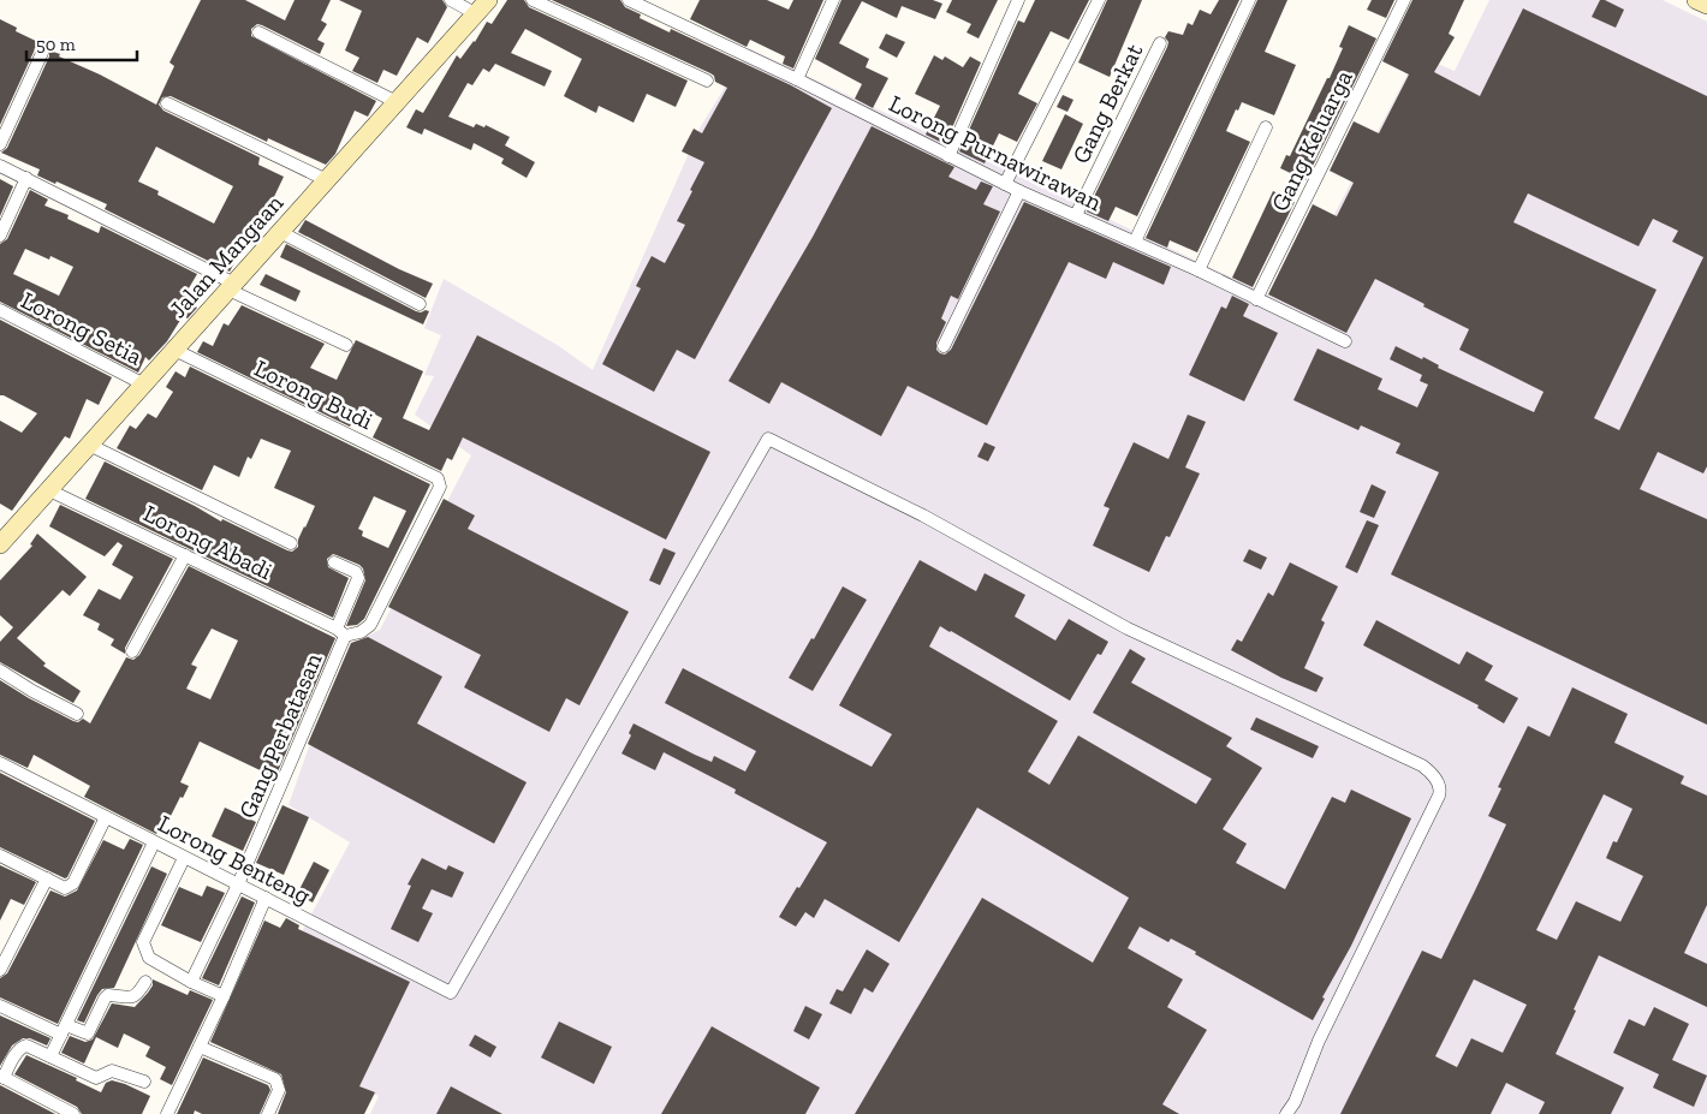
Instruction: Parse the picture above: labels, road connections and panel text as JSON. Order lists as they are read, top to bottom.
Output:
{
  "streets": {
    "street": [
      "Gang Berkat",
      "Gang Keluarga",
      "Lorong Purnawirawan",
      "Jalan Mangaan",
      "Lorong Setia",
      "Lorong Budi",
      "Lorong Abadi",
      "Gang Perbatasan",
      "Lorong Benteng"
    ]
  },
  "crossings": [
    ["Gang Berkat", "Lorong Purnawirawan"],
    ["Gang Keluarga", "Lorong Purnawirawan"],
    ["Jalan Mangaan", "Lorong Setia"],
    ["Jalan Mangaan", "Lorong Budi"],
    ["Jalan Mangaan", "Lorong Abadi"],
    ["Lorong Budi", "Lorong Abadi"],
    ["Lorong Budi", "Gang Perbatasan"],
    ["Lorong Abadi", "Gang Perbatasan"],
    ["Gang Perbatasan", "Lorong Benteng"]
  ],
  "scale_bar": "50 m"
}
